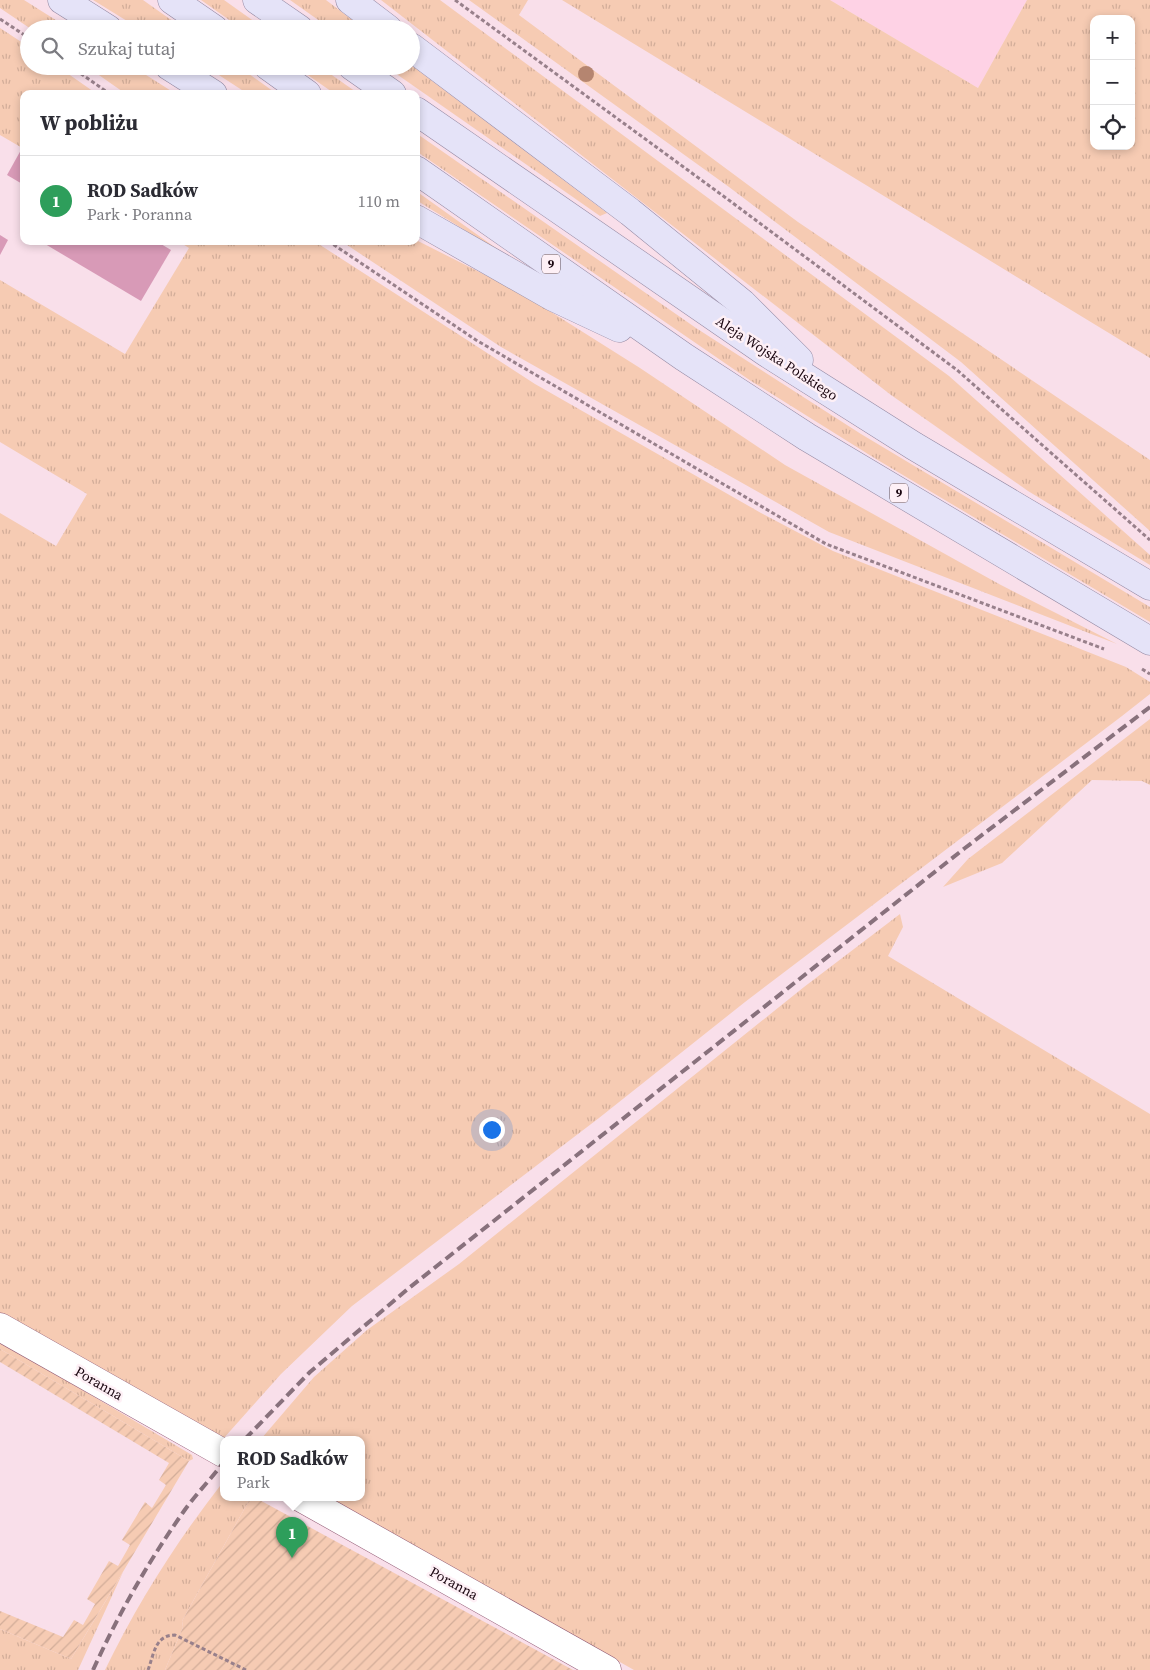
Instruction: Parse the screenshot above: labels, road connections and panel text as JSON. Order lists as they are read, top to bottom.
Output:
{
  "streets": {
    "main road": ["9", "Aleja Wojska Polskiego"],
    "street": ["Poranna"]
  },
  "page": {
    "map_buttons": ["+", "−"],
    "search": "Szukaj tutaj",
    "heading": "W pobliżu",
    "list": [
      {
        "mark": "1",
        "name": "ROD Sadków",
        "note": "Park · Poranna",
        "value": "110 m"
      }
    ],
    "popup": ["ROD Sadków", "Park"],
    "pins": "1"
  }
}
